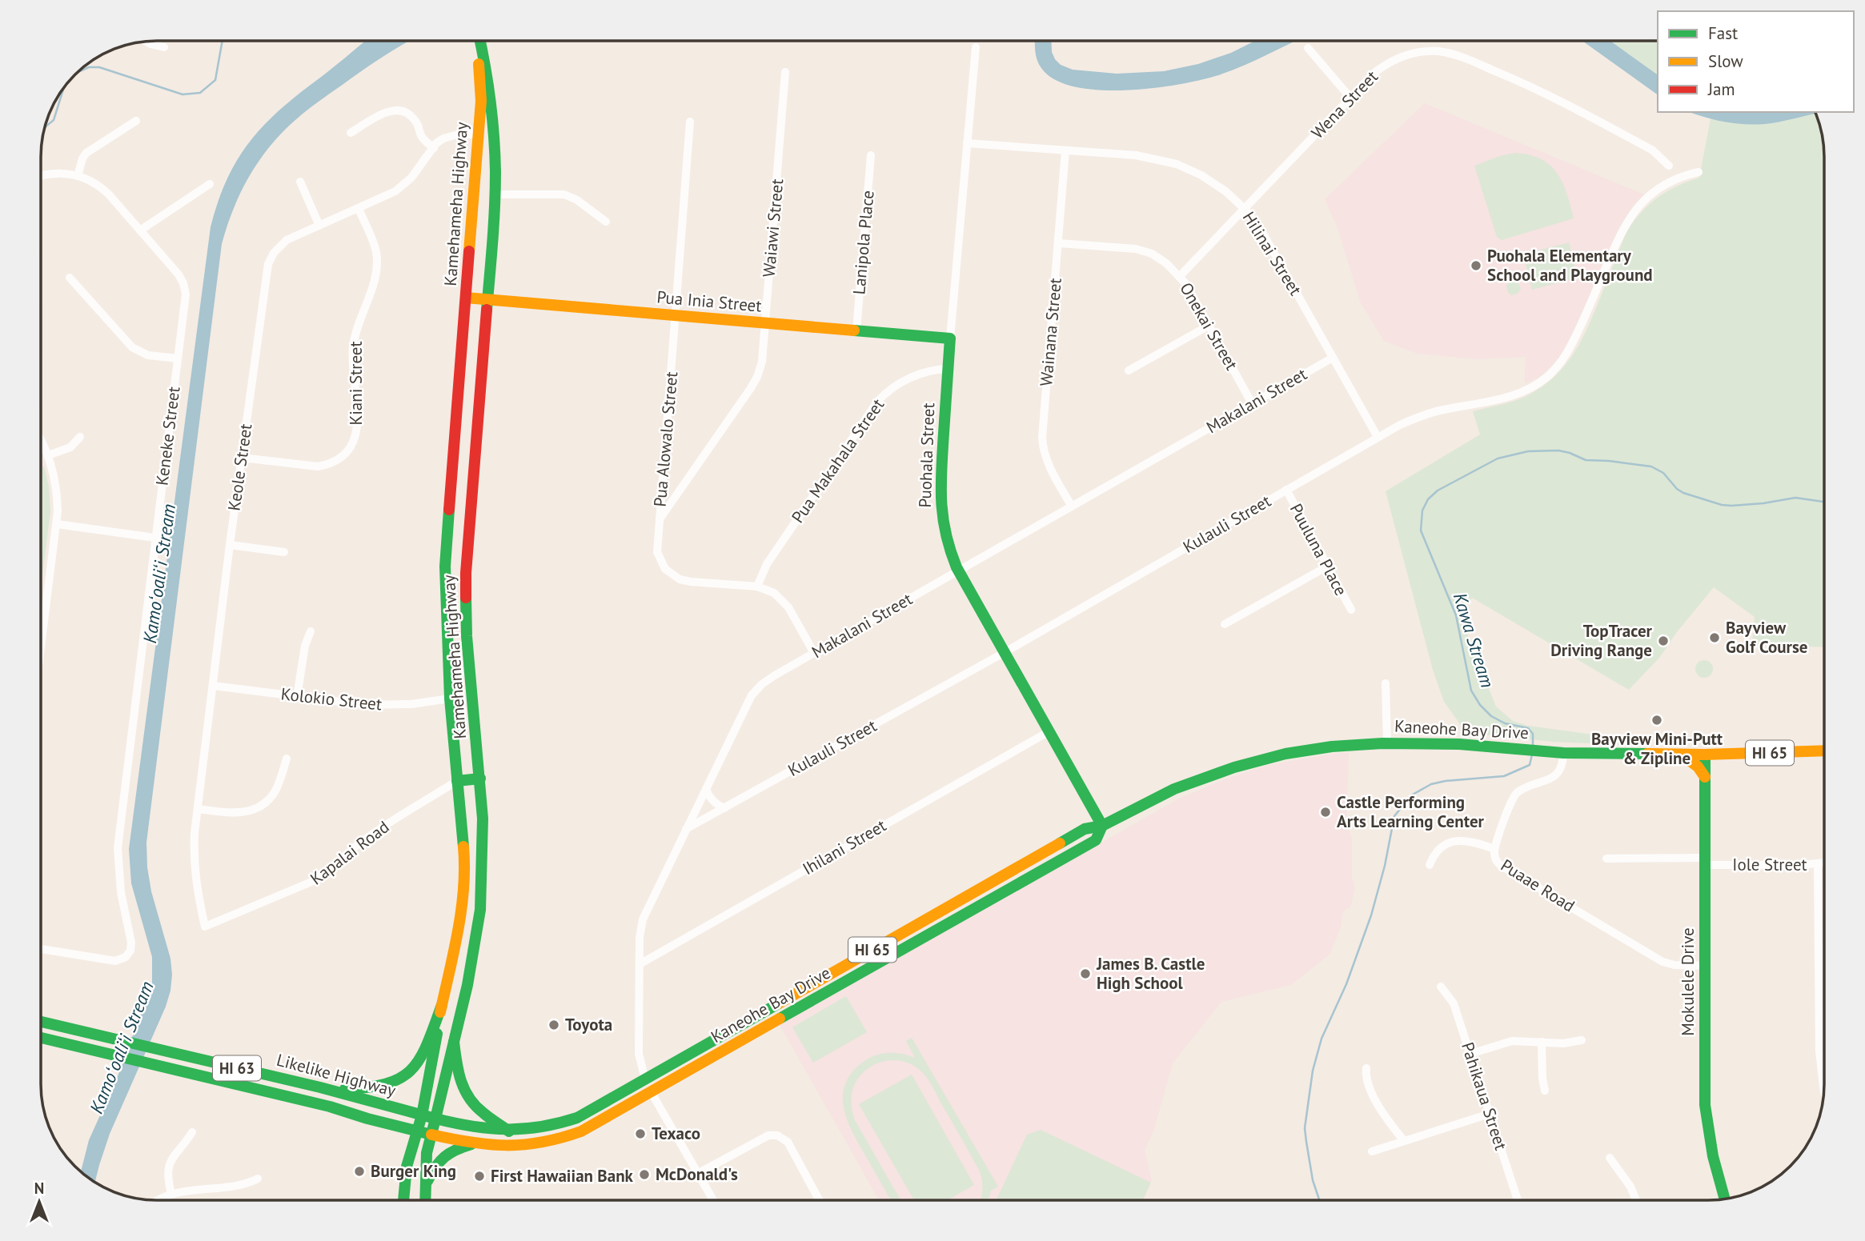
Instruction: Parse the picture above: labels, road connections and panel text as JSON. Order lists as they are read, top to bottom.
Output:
{
  "streets": {
    "main road": [
      "Kamehameha Highway",
      "Pua Inia Street",
      "Puohala Street",
      "Kaneohe Bay Drive",
      "HI 65",
      "Mokulele Drive",
      "HI 63",
      "Likelike Highway"
    ],
    "street": [
      "Wena Street",
      "Waiawi Street",
      "Lanipola Place",
      "Hilinai Street",
      "Onekai Street",
      "Wainana Street",
      "Kiani Street",
      "Makalani Street",
      "Keneke Street",
      "Pua Alowalo Street",
      "Pua Makahala Street",
      "Keole Street",
      "Kulauli Street",
      "Puuluna Place",
      "Kolokio Street",
      "Ihilani Street",
      "Kapalai Road",
      "Iole Street",
      "Puaae Road",
      "Pahikaua Street"
    ]
  },
  "crossings": [
    ["Wena Street", "Hilinai Street"],
    ["Wena Street", "Onekai Street"],
    ["Kamehameha Highway", "Pua Inia Street"],
    ["Kamehameha Highway", "Keole Street"],
    ["Kamehameha Highway", "Kolokio Street"],
    ["Kamehameha Highway", "Kaneohe Bay Drive"],
    ["Kamehameha Highway", "Kapalai Road"],
    ["Kamehameha Highway", "Likelike Highway"],
    ["Waiawi Street", "Pua Inia Street"],
    ["Waiawi Street", "Pua Alowalo Street"],
    ["Lanipola Place", "Pua Inia Street"],
    ["Hilinai Street", "Wainana Street"],
    ["Hilinai Street", "Makalani Street"],
    ["Hilinai Street", "Puohala Street"],
    ["Hilinai Street", "Kulauli Street"],
    ["Pua Inia Street", "Pua Alowalo Street"],
    ["Pua Inia Street", "Puohala Street"],
    ["Onekai Street", "Wainana Street"],
    ["Onekai Street", "Makalani Street"],
    ["Wainana Street", "Makalani Street"],
    ["Kiani Street", "Keole Street"],
    ["Makalani Street", "Pua Alowalo Street"],
    ["Makalani Street", "Puohala Street"],
    ["Makalani Street", "Kulauli Street"],
    ["Makalani Street", "Kaneohe Bay Drive"],
    ["Makalani Street", "Ihilani Street"],
    ["Pua Alowalo Street", "Pua Makahala Street"],
    ["Puohala Street", "Pua Makahala Street"],
    ["Puohala Street", "Kulauli Street"],
    ["Puohala Street", "Kaneohe Bay Drive"],
    ["Puohala Street", "Ihilani Street"],
    ["Keole Street", "Kolokio Street"],
    ["Keole Street", "Kapalai Road"],
    ["Kulauli Street", "Puuluna Place"],
    ["Kaneohe Bay Drive", "Puaae Road"],
    ["Kaneohe Bay Drive", "Mokulele Drive"],
    ["Kaneohe Bay Drive", "Likelike Highway"],
    ["Iole Street", "Mokulele Drive"],
    ["Puaae Road", "Mokulele Drive"]
  ],
  "water": ["Kamoʻoaliʻi Stream", "Kawa Stream"],
  "places": [
    "Puohala Elementary School and Playground",
    "Bayview Golf Course",
    "TopTracer Driving Range",
    "Bayview Mini-Putt & Zipline",
    "Castle Performing Arts Learning Center",
    "James B. Castle High School",
    "Toyota",
    "Texaco",
    "Burger King",
    "McDonald's",
    "First Hawaiian Bank"
  ],
  "legend": ["Fast", "Slow", "Jam"],
  "north": "top"
}
